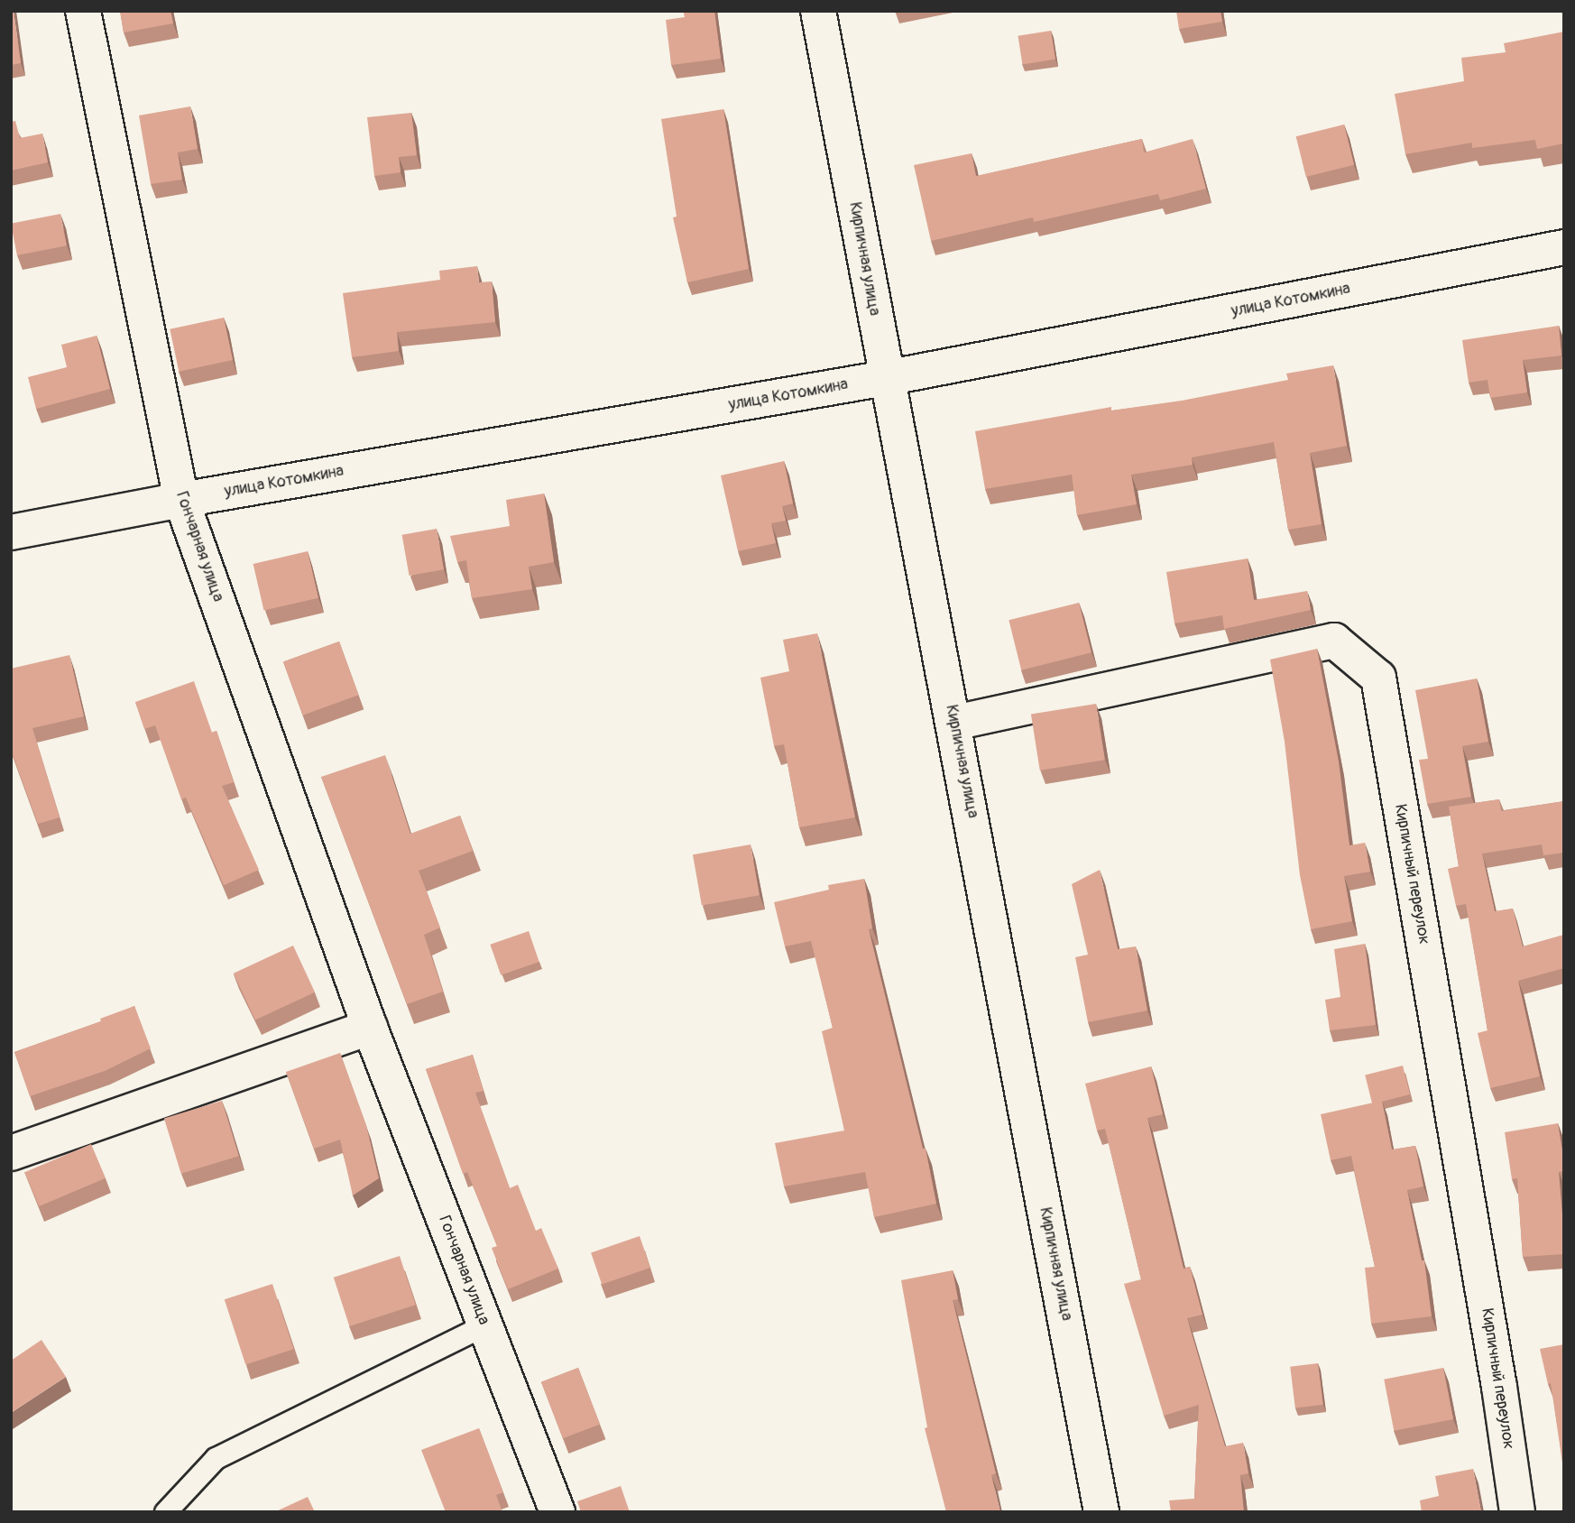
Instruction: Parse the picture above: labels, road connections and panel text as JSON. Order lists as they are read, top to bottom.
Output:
{
  "streets": {
    "street": [
      "Кирпичная улица",
      "улица Котомкина",
      "Гончарная улица",
      "Кирпичный переулок"
    ]
  },
  "crossings": [
    ["Кирпичная улица", "улица Котомкина"],
    ["Кирпичная улица", "Кирпичный переулок"],
    ["улица Котомкина", "Гончарная улица"]
  ]
}
